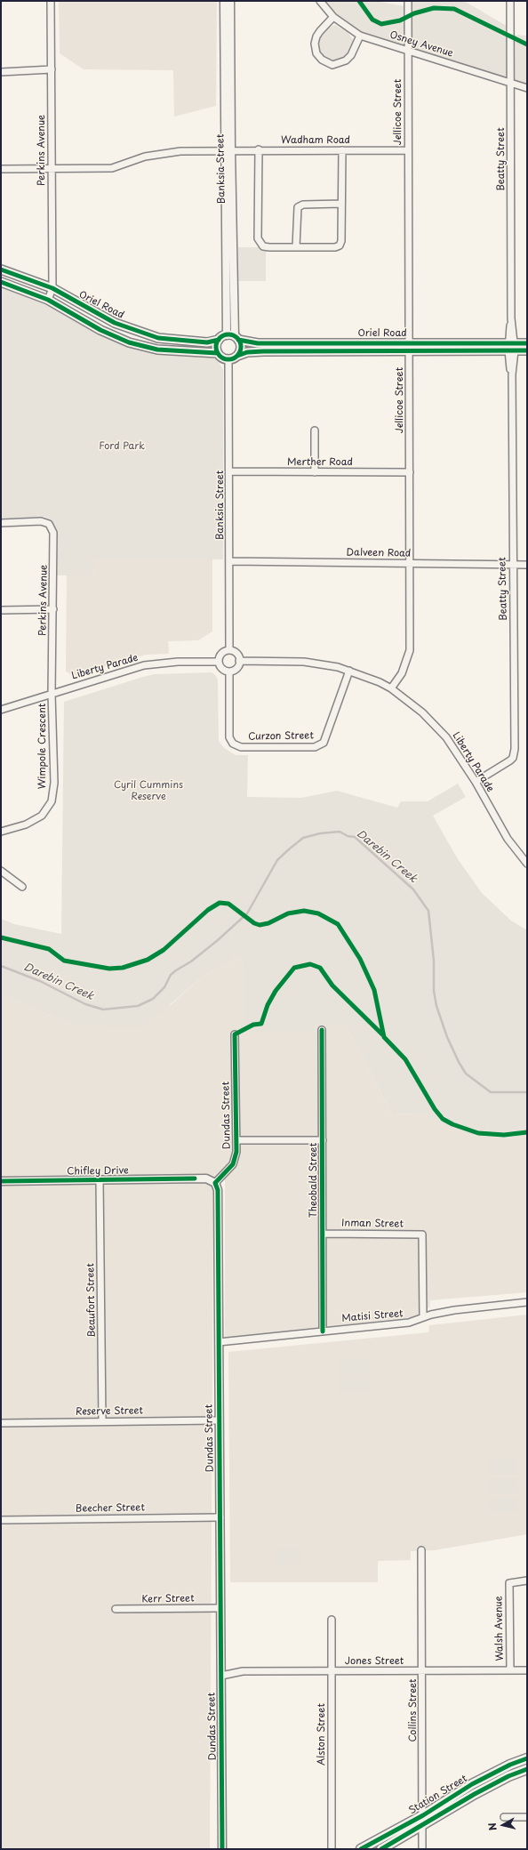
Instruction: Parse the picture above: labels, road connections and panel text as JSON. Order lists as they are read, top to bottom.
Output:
{
  "streets": {
    "main road": ["Oriel Road", "Station Street"],
    "street": [
      "Osney Avenue",
      "Jellicoe Street",
      "Wadham Road",
      "Perkins Avenue",
      "Beatty Street",
      "Banksia Street",
      "Merther Road",
      "Dalveen Road",
      "Liberty Parade",
      "Curzon Street",
      "Wimpole Crescent",
      "Dundas Street",
      "Chifley Drive",
      "Theobald Street",
      "Inman Street",
      "Beaufort Street",
      "Matisi Street",
      "Reserve Street",
      "Beecher Street",
      "Kerr Street",
      "Walsh Avenue",
      "Jones Street",
      "Collins Street",
      "Alston Street"
    ]
  },
  "crossings": [
    ["Osney Avenue", "Jellicoe Street"],
    ["Osney Avenue", "Beatty Street"],
    ["Jellicoe Street", "Wadham Road"],
    ["Jellicoe Street", "Oriel Road"],
    ["Jellicoe Street", "Merther Road"],
    ["Jellicoe Street", "Dalveen Road"],
    ["Jellicoe Street", "Liberty Parade"],
    ["Wadham Road", "Perkins Avenue"],
    ["Wadham Road", "Banksia Street"],
    ["Perkins Avenue", "Oriel Road"],
    ["Perkins Avenue", "Liberty Parade"],
    ["Perkins Avenue", "Wimpole Crescent"],
    ["Beatty Street", "Oriel Road"],
    ["Beatty Street", "Dalveen Road"],
    ["Beatty Street", "Liberty Parade"],
    ["Banksia Street", "Oriel Road"],
    ["Banksia Street", "Merther Road"],
    ["Banksia Street", "Dalveen Road"],
    ["Banksia Street", "Liberty Parade"],
    ["Banksia Street", "Curzon Street"],
    ["Liberty Parade", "Curzon Street"],
    ["Liberty Parade", "Wimpole Crescent"],
    ["Dundas Street", "Chifley Drive"],
    ["Dundas Street", "Matisi Street"],
    ["Dundas Street", "Reserve Street"],
    ["Dundas Street", "Beecher Street"],
    ["Dundas Street", "Kerr Street"],
    ["Dundas Street", "Jones Street"],
    ["Chifley Drive", "Beaufort Street"],
    ["Theobald Street", "Inman Street"],
    ["Theobald Street", "Matisi Street"],
    ["Inman Street", "Matisi Street"],
    ["Beaufort Street", "Reserve Street"],
    ["Walsh Avenue", "Jones Street"],
    ["Jones Street", "Collins Street"],
    ["Jones Street", "Alston Street"],
    ["Collins Street", "Station Street"]
  ],
  "water": ["Darebin Creek"],
  "parks": ["Ford Park", "Cyril Cummins Reserve"],
  "north": "left"
}
